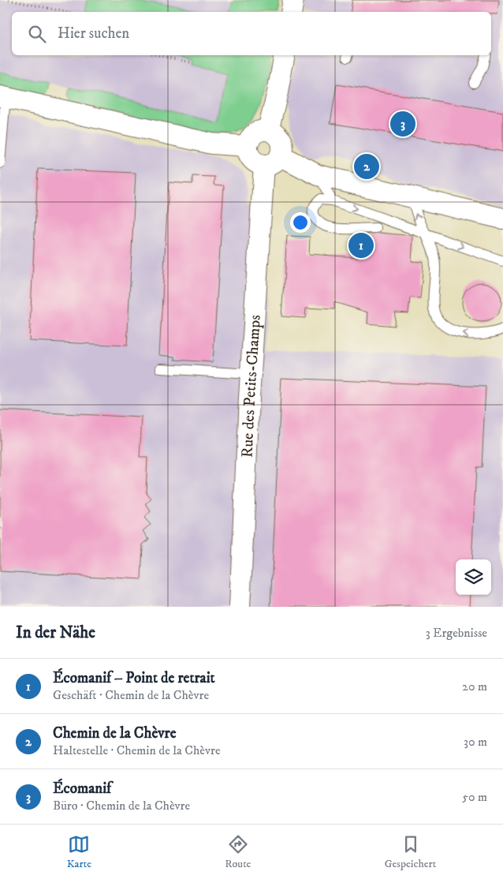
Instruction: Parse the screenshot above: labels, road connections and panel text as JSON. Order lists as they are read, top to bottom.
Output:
{
  "streets": {
    "street": ["Rue des Petits-Champs"]
  },
  "page": {
    "search": "Hier suchen",
    "pins": ["3", "2", "1"],
    "heading": ["In der Nähe", "3 Ergebnisse"],
    "list": [
      {
        "mark": "1",
        "name": "Écomanif – Point de retrait",
        "note": "Geschäft · Chemin de la Chèvre",
        "value": "20 m"
      },
      {
        "mark": "2",
        "name": "Chemin de la Chèvre",
        "note": "Haltestelle · Chemin de la Chèvre",
        "value": "30 m"
      },
      {
        "mark": "3",
        "name": "Écomanif",
        "note": "Büro · Chemin de la Chèvre",
        "value": "50 m"
      }
    ],
    "nav": ["Karte", "Route", "Gespeichert"]
  }
}
